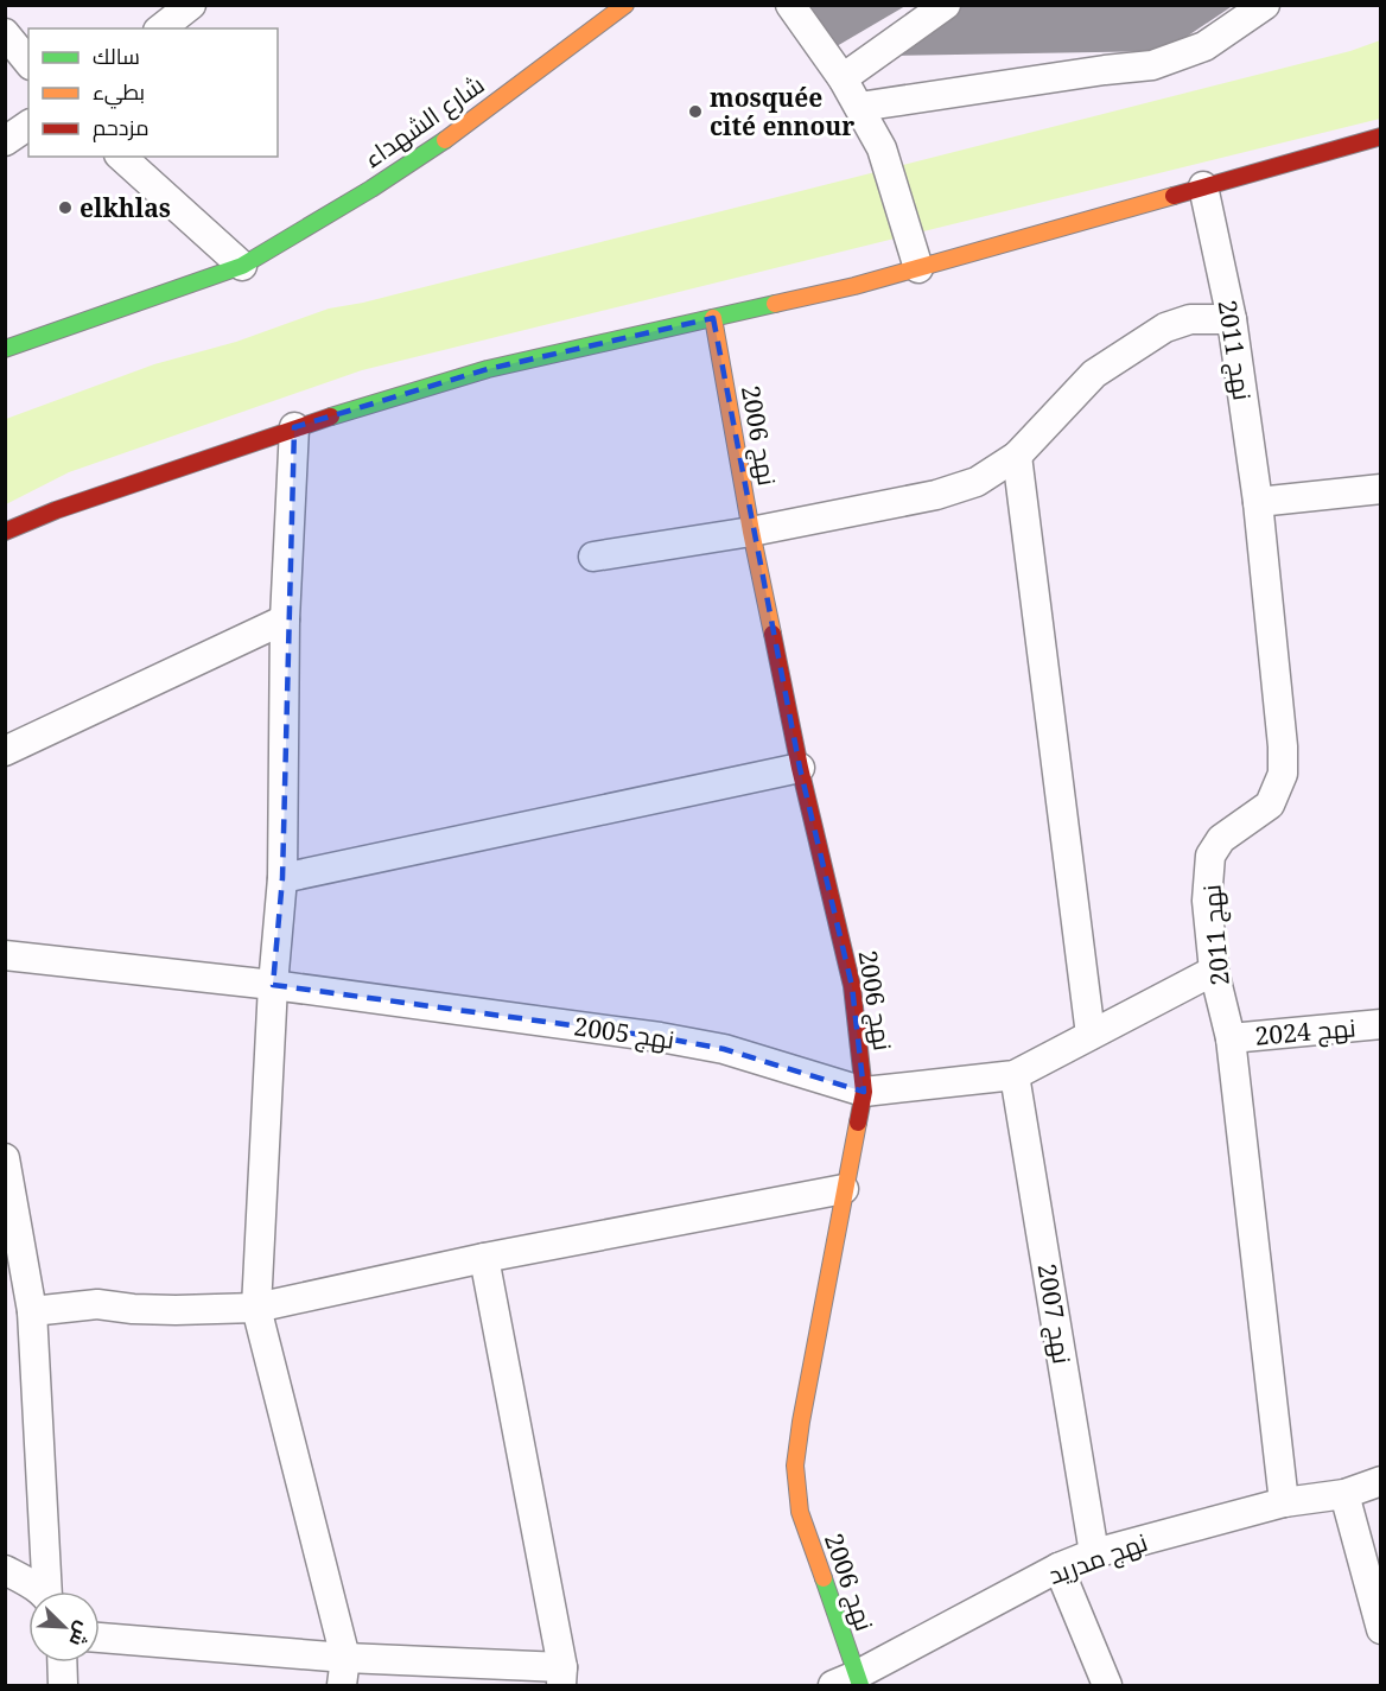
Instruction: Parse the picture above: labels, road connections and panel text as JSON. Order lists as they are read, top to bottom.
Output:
{
  "streets": {
    "street": [
      "شارع الشهداء",
      "نهج 2011",
      "نهج 2006",
      "نهج 2024",
      "نهج 2005",
      "نهج 2007",
      "نهج مدريد"
    ]
  },
  "crossings": [
    ["نهج 2011", "نهج 2024"],
    ["نهج 2011", "نهج 2005"],
    ["نهج 2011", "نهج مدريد"],
    ["نهج 2006", "نهج 2005"],
    ["نهج 2006", "نهج مدريد"],
    ["نهج 2005", "نهج 2007"],
    ["نهج 2007", "نهج مدريد"]
  ],
  "places": ["mosquée cité ennour", "elkhlas"],
  "legend": ["سالك", "بطيء", "مزدحم"],
  "north": "bottom right"
}
